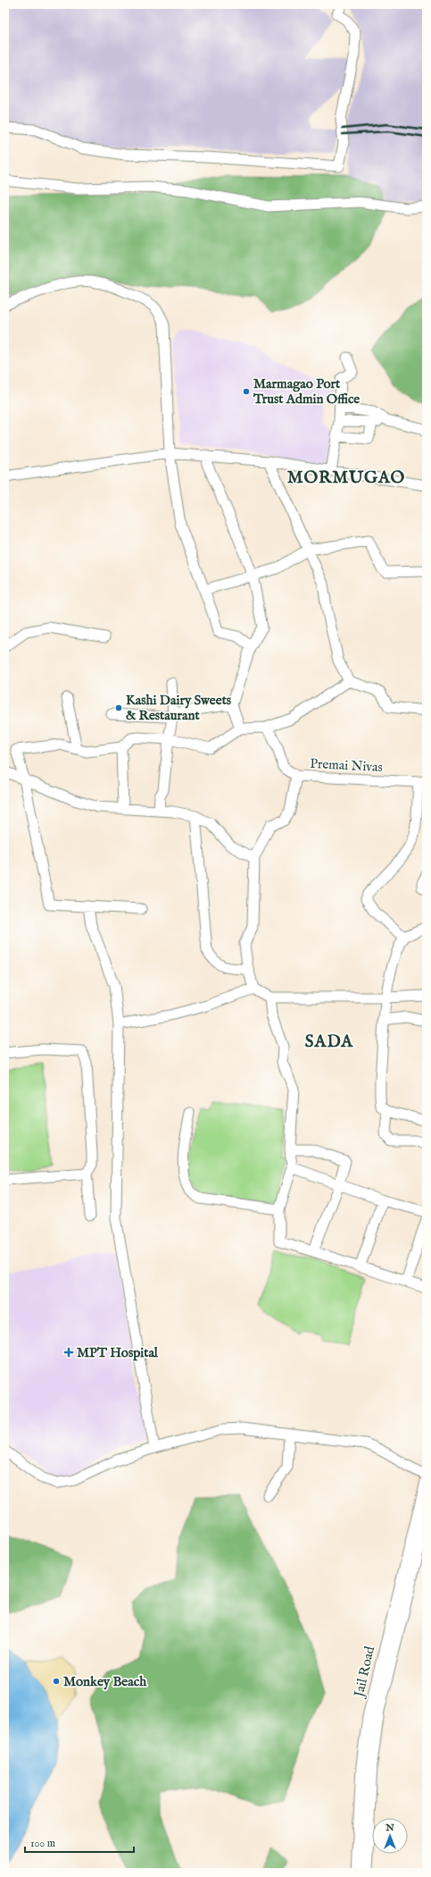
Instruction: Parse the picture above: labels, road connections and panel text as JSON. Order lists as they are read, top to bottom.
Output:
{
  "streets": {
    "main road": ["Jail Road"],
    "street": ["Premai Nivas"]
  },
  "districts": ["MORMUGAO", "SADA"],
  "places": {
    "other": ["Marmagao Port Trust Admin Office", "Kashi Dairy Sweets & Restaurant", "Monkey Beach"],
    "health": ["MPT Hospital"]
  },
  "scale_bar": "100 m",
  "north": "top"
}
